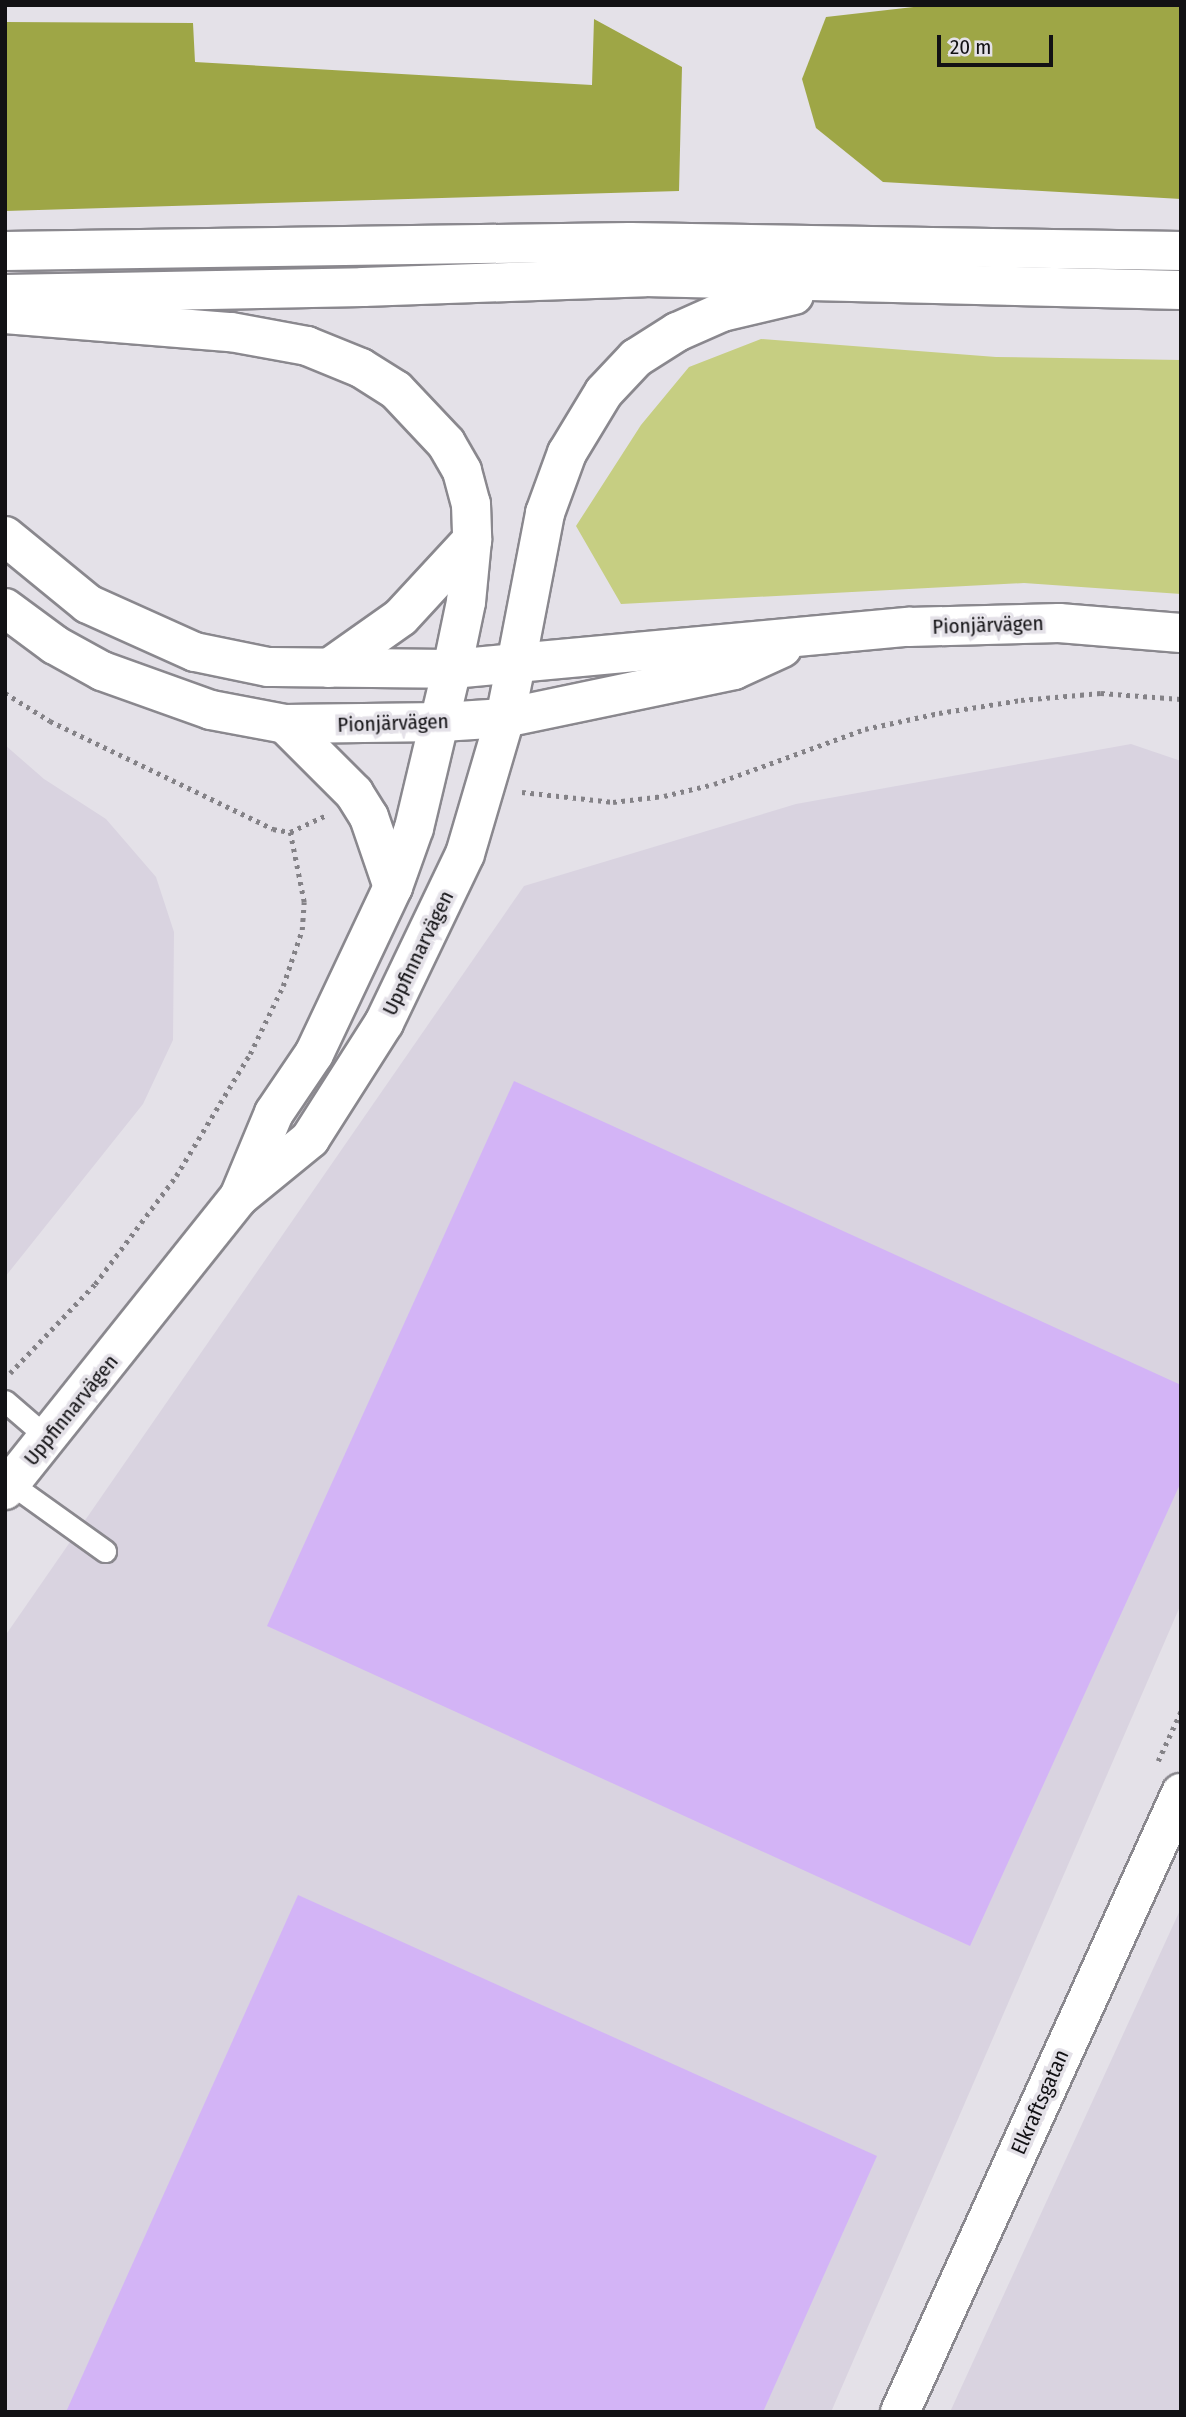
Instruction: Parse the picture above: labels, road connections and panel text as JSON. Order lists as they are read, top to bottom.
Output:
{
  "streets": {
    "main road": ["Pionjärvägen", "Uppfinnarvägen", "Elkraftsgatan"]
  },
  "crossings": [
    ["Pionjärvägen", "Uppfinnarvägen"]
  ],
  "scale_bar": "20 m"
}
